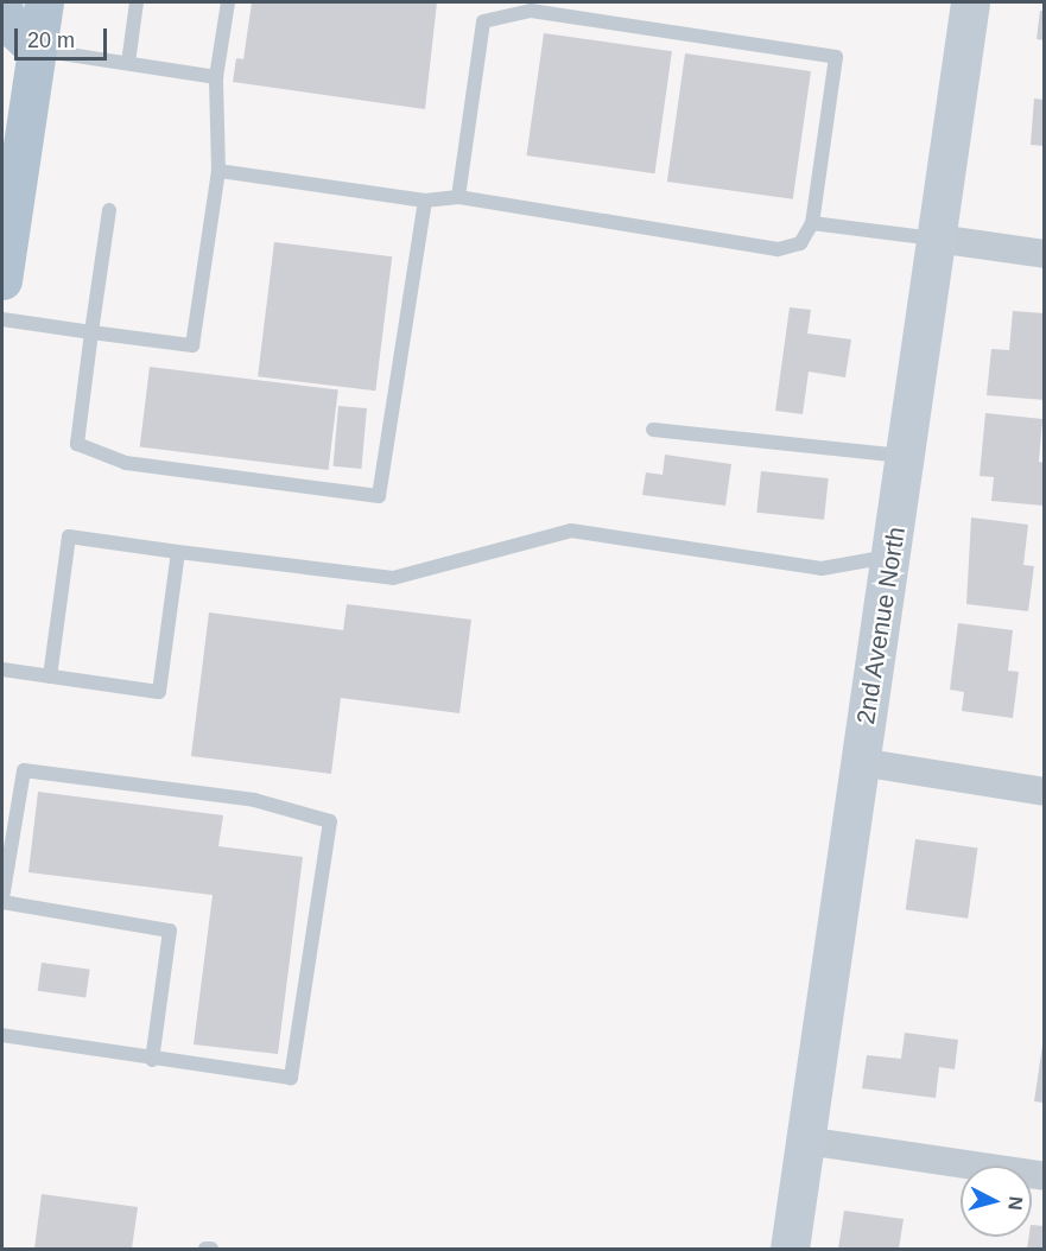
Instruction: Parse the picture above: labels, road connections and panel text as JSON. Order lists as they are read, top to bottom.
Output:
{
  "streets": {
    "street": ["2nd Avenue North"]
  },
  "scale_bar": "20 m",
  "north": "right"
}
